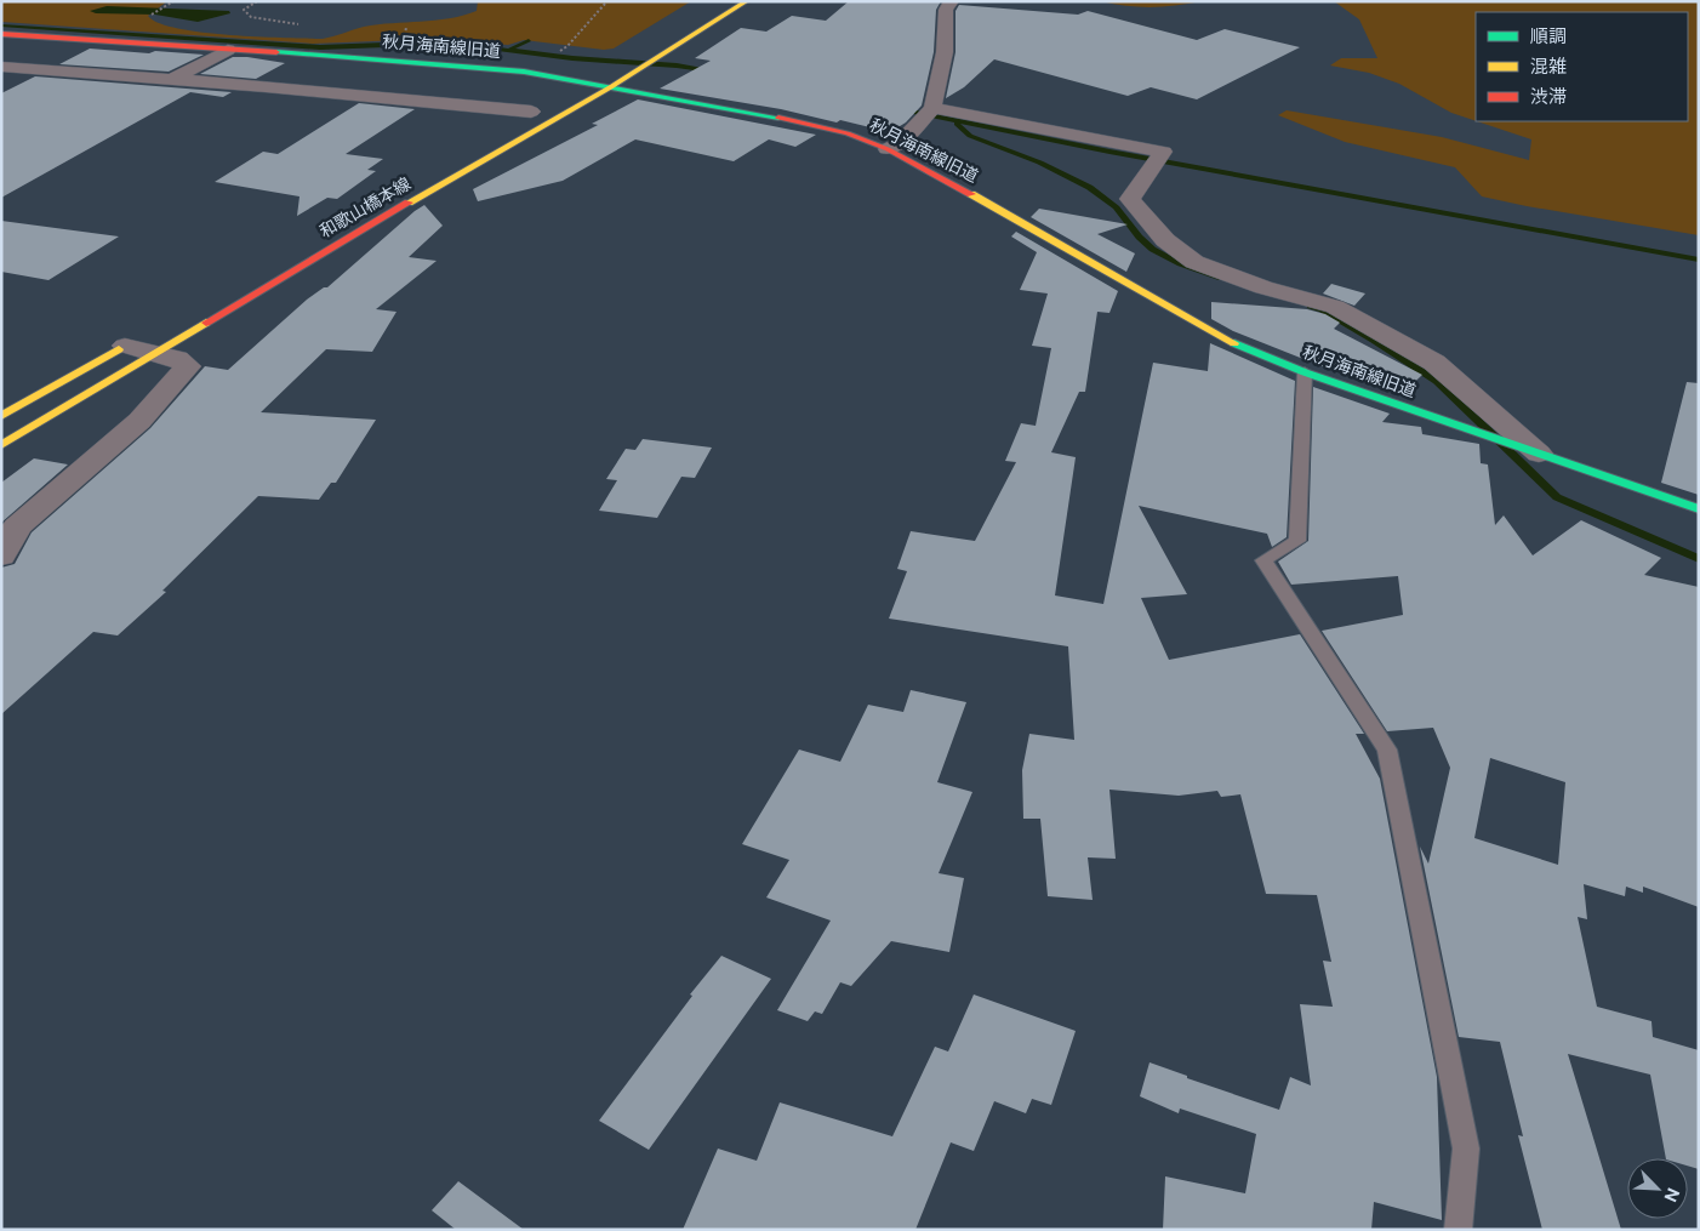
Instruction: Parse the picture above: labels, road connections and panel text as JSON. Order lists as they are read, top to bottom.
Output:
{
  "streets": {
    "street": ["秋月海南線旧道", "和歌山橋本線"]
  },
  "crossings": [
    ["秋月海南線旧道", "和歌山橋本線"]
  ],
  "legend": ["順調", "混雑", "渋滞"],
  "north": "bottom right"
}
